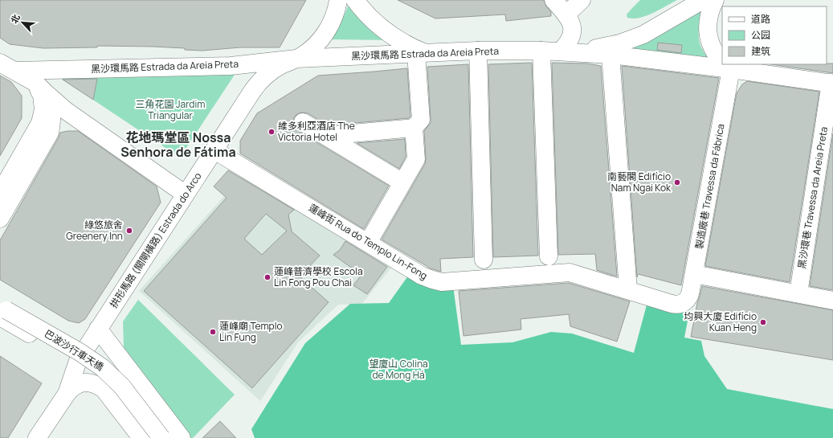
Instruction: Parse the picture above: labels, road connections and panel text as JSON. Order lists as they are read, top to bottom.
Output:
{
  "streets": {
    "main road": [
      "黑沙環馬路 Estrada da Areia Preta",
      "製造廠巷 Travessa da Fábrica",
      "黑沙環巷 Travessa da Areia Preta",
      "拱形馬路 (關閘橫路) Estrada do Arco",
      "蓮峰街 Rua do Templo Lin-Fong",
      "巴波沙行車天橋"
    ]
  },
  "crossings": [
    ["黑沙環馬路 Estrada da Areia Preta", "製造廠巷 Travessa da Fábrica"],
    ["黑沙環馬路 Estrada da Areia Preta", "黑沙環巷 Travessa da Areia Preta"],
    ["黑沙環馬路 Estrada da Areia Preta", "拱形馬路 (關閘橫路) Estrada do Arco"],
    ["製造廠巷 Travessa da Fábrica", "蓮峰街 Rua do Templo Lin-Fong"],
    ["拱形馬路 (關閘橫路) Estrada do Arco", "蓮峰街 Rua do Templo Lin-Fong"]
  ],
  "districts": ["花地瑪堂區 Nossa Senhora de Fátima"],
  "parks": ["三角花園 Jardim Triangular", "望廈山 Colina de Mong Há"],
  "places": [
    "維多利亞酒店 The Victoria Hotel",
    "南藝閣 Edifício Nam Ngai Kok",
    "綠悠旅舍 Greenery Inn",
    "蓮峰普濟學校 Escola Lin Fong Pou Chai",
    "均興大廈 Edifício Kuan Heng",
    "蓮峰廟 Templo Lin Fung"
  ],
  "legend": ["道路", "公园", "建筑"],
  "north": "top left"
}
